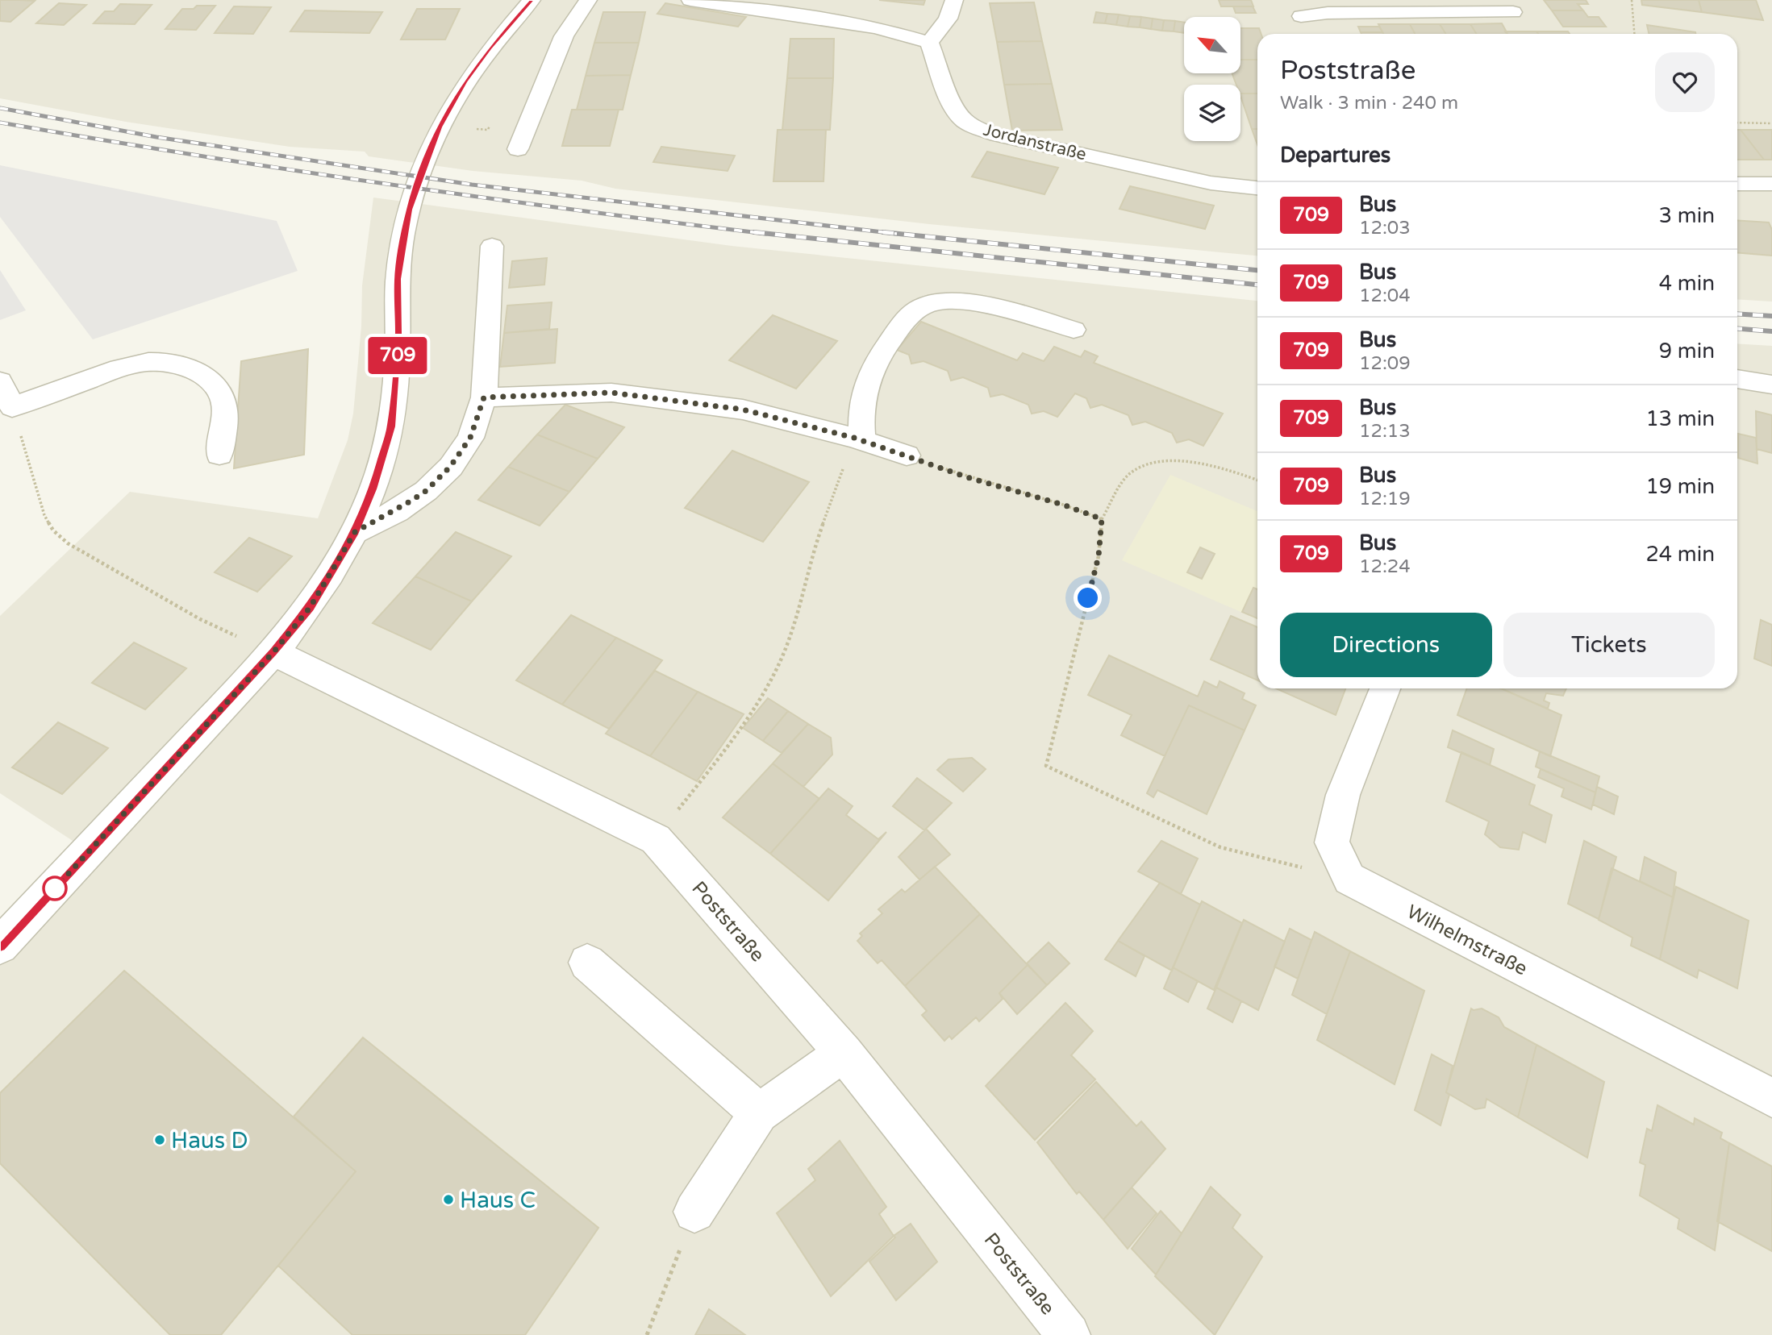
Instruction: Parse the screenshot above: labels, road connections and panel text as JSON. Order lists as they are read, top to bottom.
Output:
{
  "streets": {
    "street": ["Jordanstraße", "Poststraße", "Wilhelmstraße"]
  },
  "places": ["Haus D", "Haus C"],
  "lines": ["bus line 709"],
  "north": "top left",
  "page": {
    "on_map": "709",
    "heading": [
      ["Poststraße", "Walk · 3 min · 240 m"],
      "Departures"
    ],
    "list": [
      {
        "mark": "709",
        "name": "Bus",
        "note": "12:03",
        "value": "3 min"
      },
      {
        "mark": "709",
        "name": "Bus",
        "note": "12:04",
        "value": "4 min"
      },
      {
        "mark": "709",
        "name": "Bus",
        "note": "12:09",
        "value": "9 min"
      },
      {
        "mark": "709",
        "name": "Bus",
        "note": "12:13",
        "value": "13 min"
      },
      {
        "mark": "709",
        "name": "Bus",
        "note": "12:19",
        "value": "19 min"
      },
      {
        "mark": "709",
        "name": "Bus",
        "note": "12:24",
        "value": "24 min"
      }
    ],
    "buttons": ["Directions", "Tickets"]
  }
}
